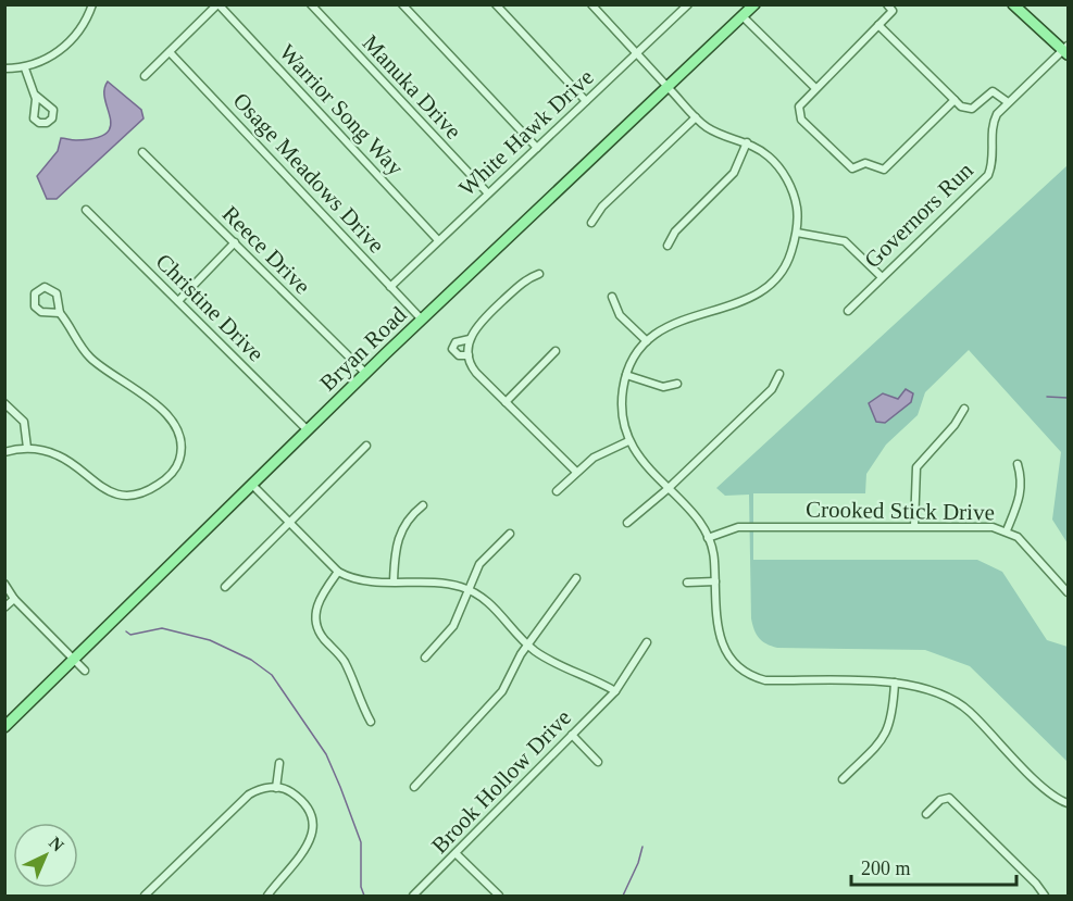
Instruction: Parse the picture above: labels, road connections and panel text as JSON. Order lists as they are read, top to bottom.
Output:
{
  "streets": {
    "main road": ["Bryan Road"],
    "street": [
      "Manuka Drive",
      "Warrior Song Way",
      "White Hawk Drive",
      "Osage Meadows Drive",
      "Governors Run",
      "Reece Drive",
      "Christine Drive",
      "Crooked Stick Drive",
      "Brook Hollow Drive"
    ]
  },
  "crossings": [
    ["Manuka Drive", "White Hawk Drive"],
    ["Warrior Song Way", "White Hawk Drive"],
    ["White Hawk Drive", "Osage Meadows Drive"],
    ["Osage Meadows Drive", "Bryan Road"],
    ["Reece Drive", "Bryan Road"],
    ["Christine Drive", "Bryan Road"]
  ],
  "scale_bar": "200 m",
  "north": "top right"
}
